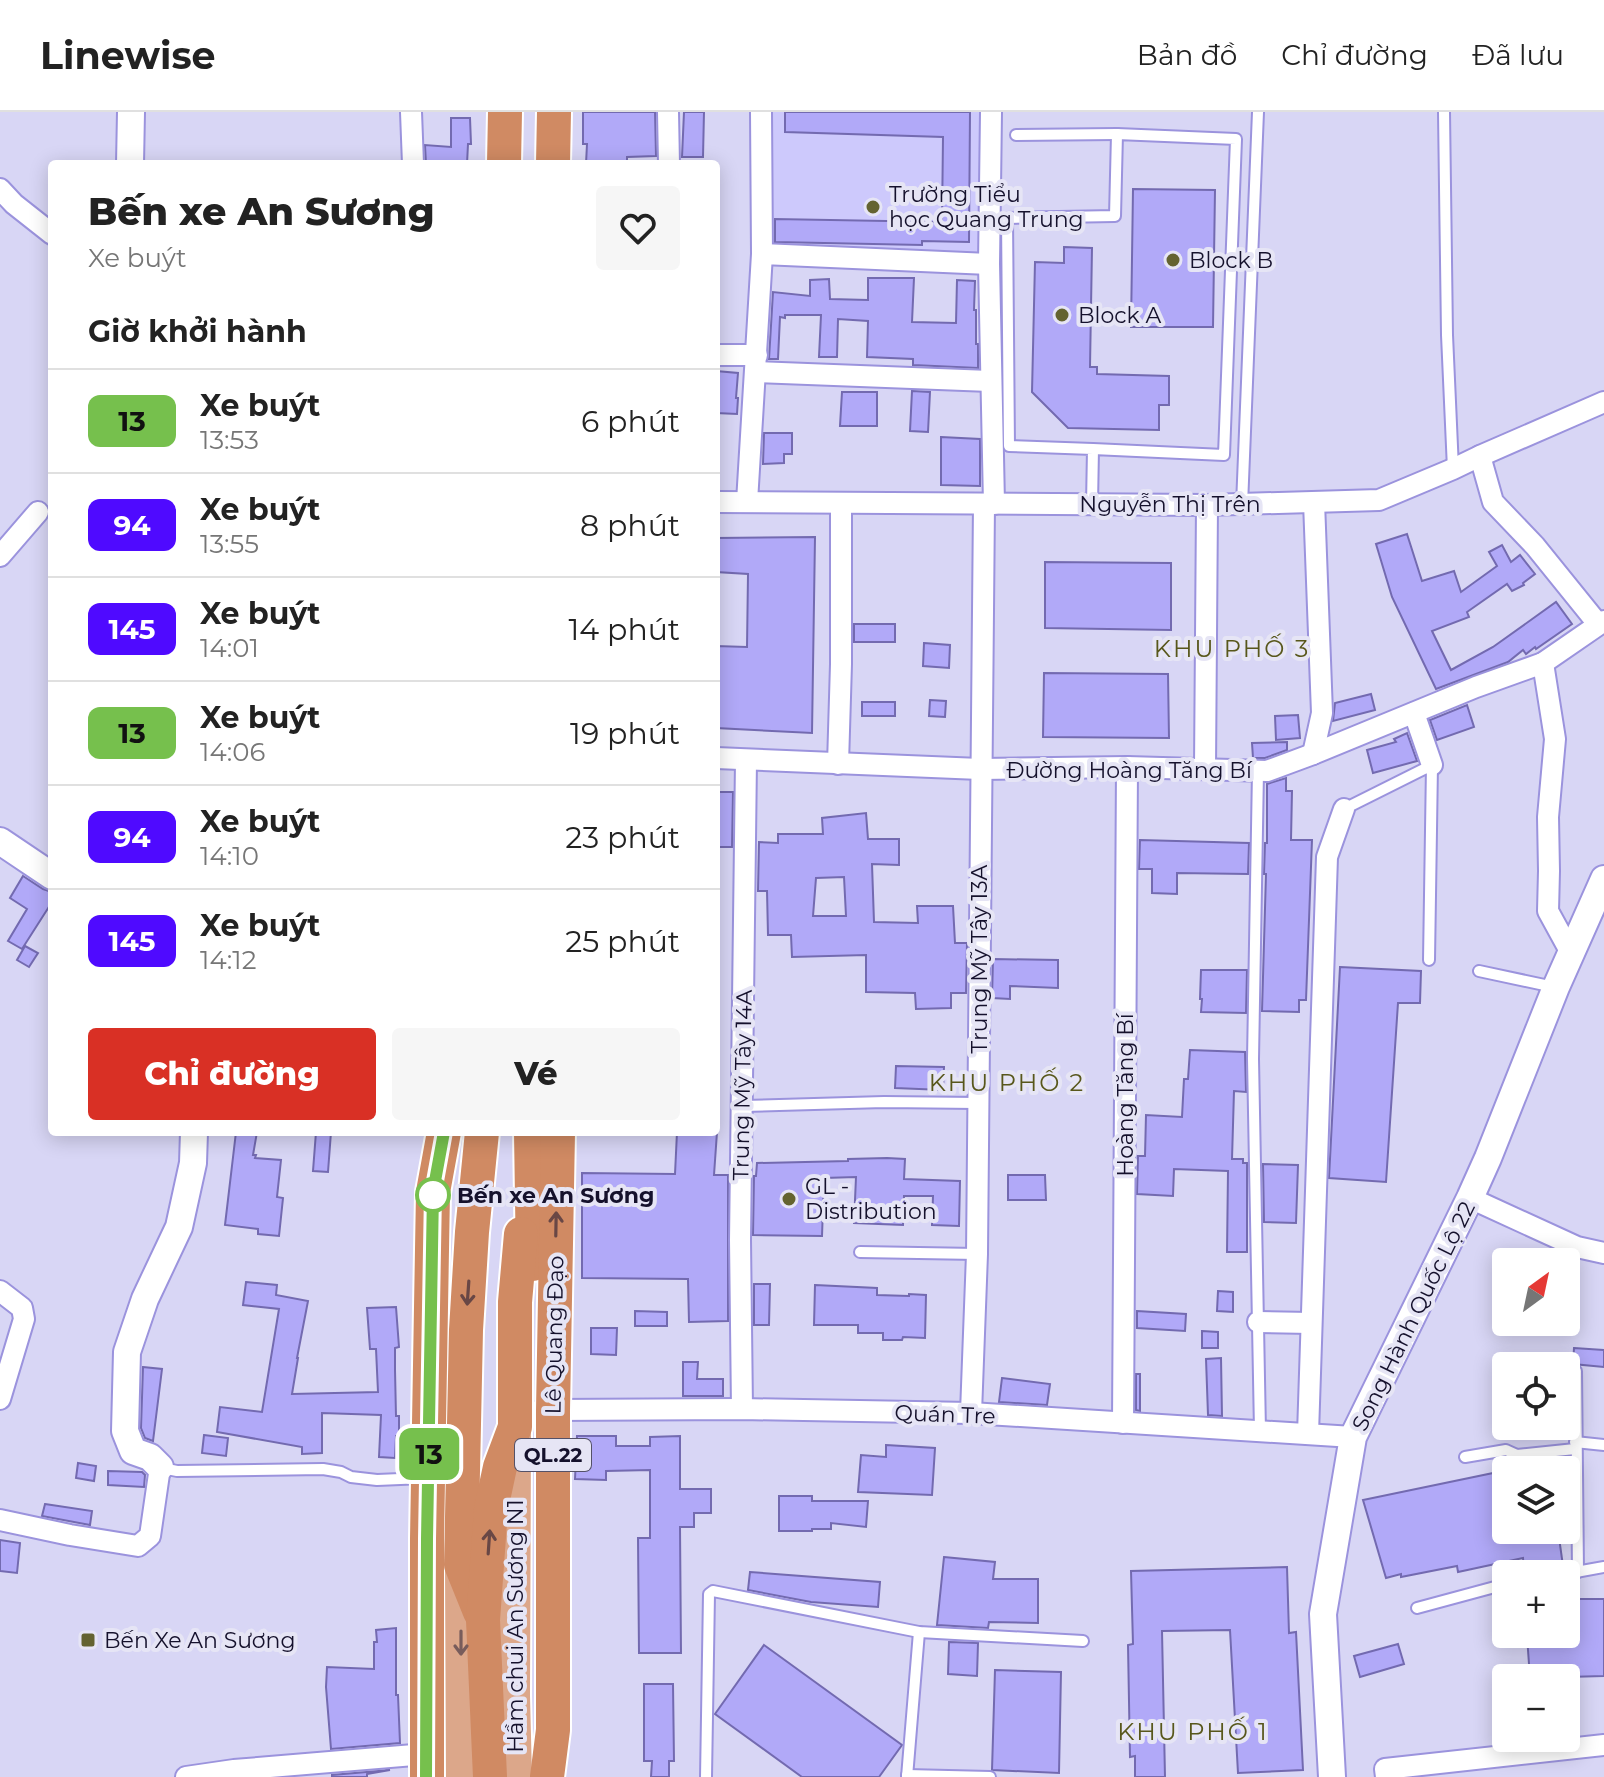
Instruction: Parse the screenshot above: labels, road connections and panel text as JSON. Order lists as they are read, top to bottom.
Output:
{
  "streets": {
    "highway": ["Lê Quang Đạo", "QL.22"],
    "main road": ["Hầm chui An Sương N1"],
    "street": [
      "Nguyễn Thị Trên",
      "Đường Hoàng Tăng Bí",
      "Trung Mỹ Tây 13A",
      "Trung Mỹ Tây 14A",
      "Hoàng Tăng Bí",
      "Song Hành Quốc Lộ 22",
      "Quán Tre"
    ]
  },
  "crossings": [
    ["Nguyễn Thị Trên", "Trung Mỹ Tây 13A"],
    ["Đường Hoàng Tăng Bí", "Trung Mỹ Tây 13A"],
    ["Đường Hoàng Tăng Bí", "Trung Mỹ Tây 14A"],
    ["Đường Hoàng Tăng Bí", "Hoàng Tăng Bí"],
    ["Trung Mỹ Tây 13A", "Quán Tre"],
    ["Trung Mỹ Tây 14A", "Quán Tre"],
    ["Hoàng Tăng Bí", "Quán Tre"],
    ["Song Hành Quốc Lộ 22", "Quán Tre"],
    ["Lê Quang Đạo", "Quán Tre"],
    ["Lê Quang Đạo", "Hầm chui An Sương N1"],
    ["Quán Tre", "Hầm chui An Sương N1"]
  ],
  "districts": ["KHU PHỐ 3", "KHU PHỐ 2", "KHU PHỐ 1"],
  "places": {
    "other": [
      "Trường Tiểu học Quang Trung",
      "Block B",
      "Block A",
      "Bến xe An Sương",
      "GL - Distribution"
    ],
    "transit": ["Bến Xe An Sương"]
  },
  "lines": ["bus line 13"],
  "north": "top right",
  "page": {
    "header": "Linewise",
    "nav": ["Bản đồ", "Chỉ đường", "Đã lưu"],
    "on_map": "13",
    "heading": [
      ["Bến xe An Sương", "Xe buýt"],
      "Giờ khởi hành"
    ],
    "list": [
      {
        "mark": "13",
        "name": "Xe buýt",
        "note": "13:53",
        "value": "6 phút"
      },
      {
        "mark": "94",
        "name": "Xe buýt",
        "note": "13:55",
        "value": "8 phút"
      },
      {
        "mark": "145",
        "name": "Xe buýt",
        "note": "14:01",
        "value": "14 phút"
      },
      {
        "mark": "13",
        "name": "Xe buýt",
        "note": "14:06",
        "value": "19 phút"
      },
      {
        "mark": "94",
        "name": "Xe buýt",
        "note": "14:10",
        "value": "23 phút"
      },
      {
        "mark": "145",
        "name": "Xe buýt",
        "note": "14:12",
        "value": "25 phút"
      }
    ],
    "buttons": ["Chỉ đường", "Vé"],
    "map_buttons": ["+", "−"]
  }
}
